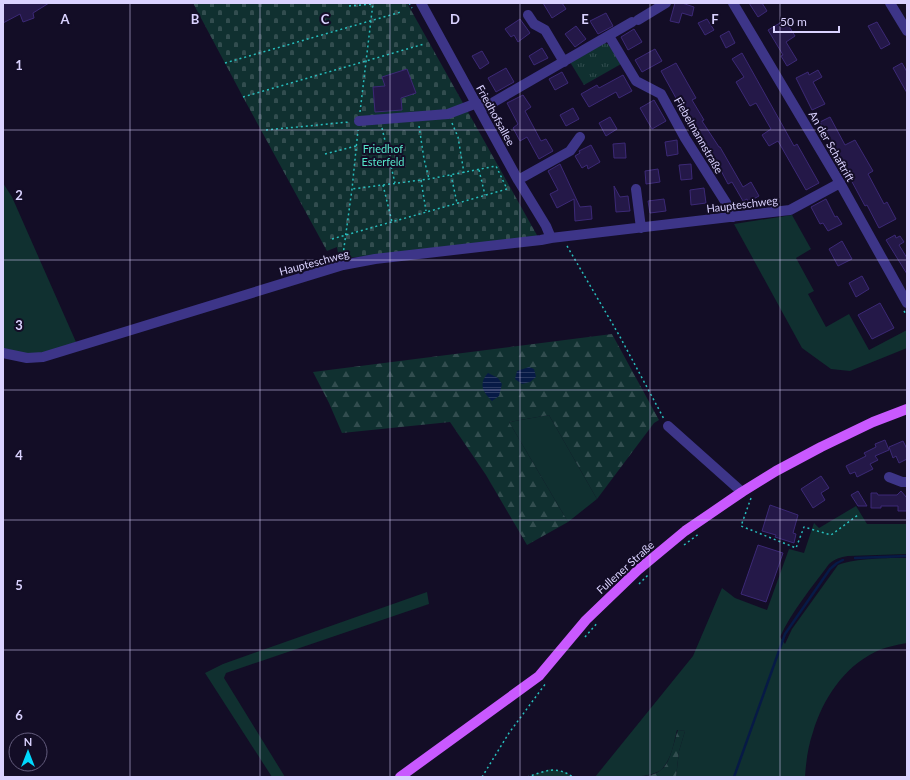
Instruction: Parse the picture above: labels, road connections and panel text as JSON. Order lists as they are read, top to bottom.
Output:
{
  "streets": {
    "main road": ["Fullener Straße"],
    "street": [
      "Friedhofsallee",
      "Fiebelmannstraße",
      "An der Schaftrift",
      "Haupteschweg"
    ]
  },
  "crossings": [
    ["Friedhofsallee", "Haupteschweg"],
    ["Fiebelmannstraße", "Haupteschweg"],
    ["An der Schaftrift", "Haupteschweg"]
  ],
  "parks": ["Friedhof Esterfeld"],
  "scale_bar": "50 m",
  "north": "top",
  "grid": {
    "columns": [
      "A",
      "B",
      "C",
      "D",
      "E",
      "F"
    ],
    "rows": [
      "1",
      "2",
      "3",
      "4",
      "5",
      "6"
    ]
  }
}
